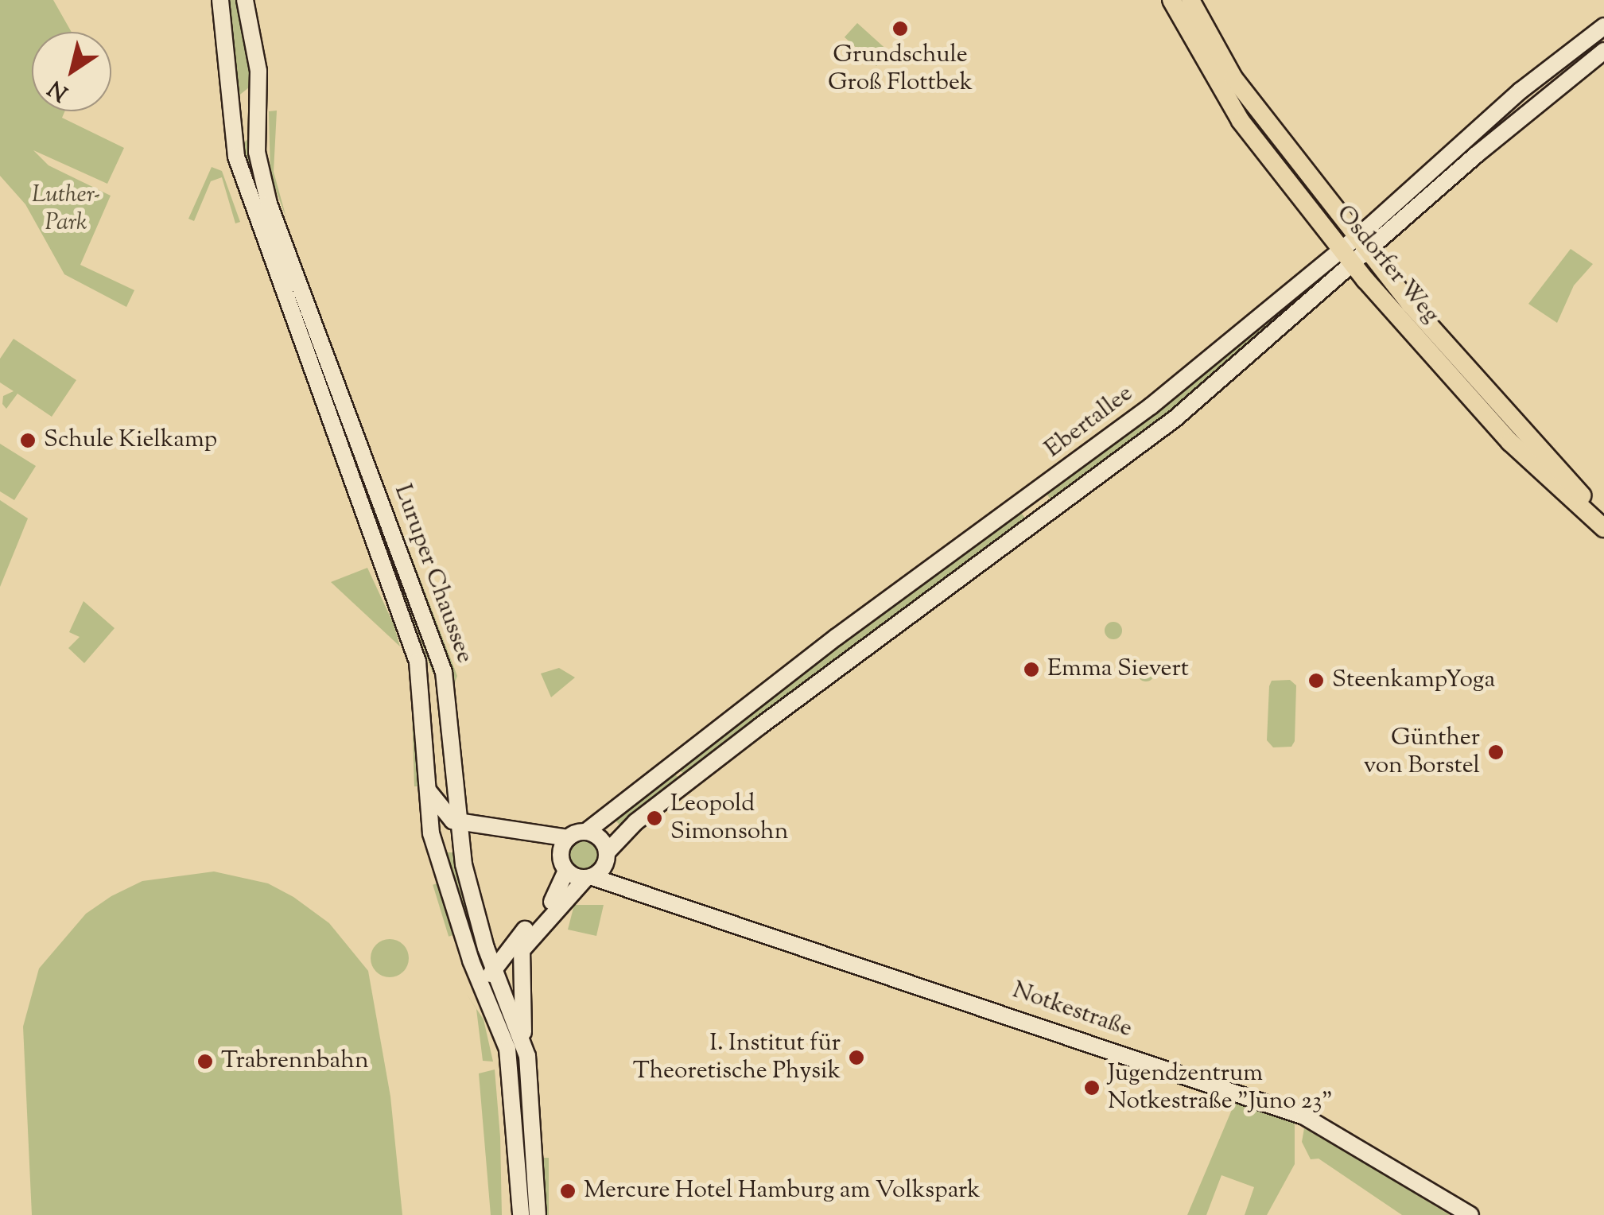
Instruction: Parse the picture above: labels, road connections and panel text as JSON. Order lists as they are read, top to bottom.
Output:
{
  "streets": {
    "main road": [
      "Osdorfer Weg",
      "Ebertallee",
      "Luruper Chaussee",
      "Notkestraße"
    ]
  },
  "crossings": [
    ["Osdorfer Weg", "Ebertallee"],
    ["Ebertallee", "Notkestraße"]
  ],
  "parks": ["Luther- Park"],
  "places": [
    "Grundschule Groß Flottbek",
    "Schule Kielkamp",
    "Emma Sievert",
    "SteenkampYoga",
    "Günther von Borstel",
    "Leopold Simonsohn",
    "I. Institut für Theoretische Physik",
    "Trabrennbahn",
    "Jugendzentrum Notkestraße \"Juno 23\"",
    "Mercure Hotel Hamburg am Volkspark"
  ],
  "north": "bottom left"
}
